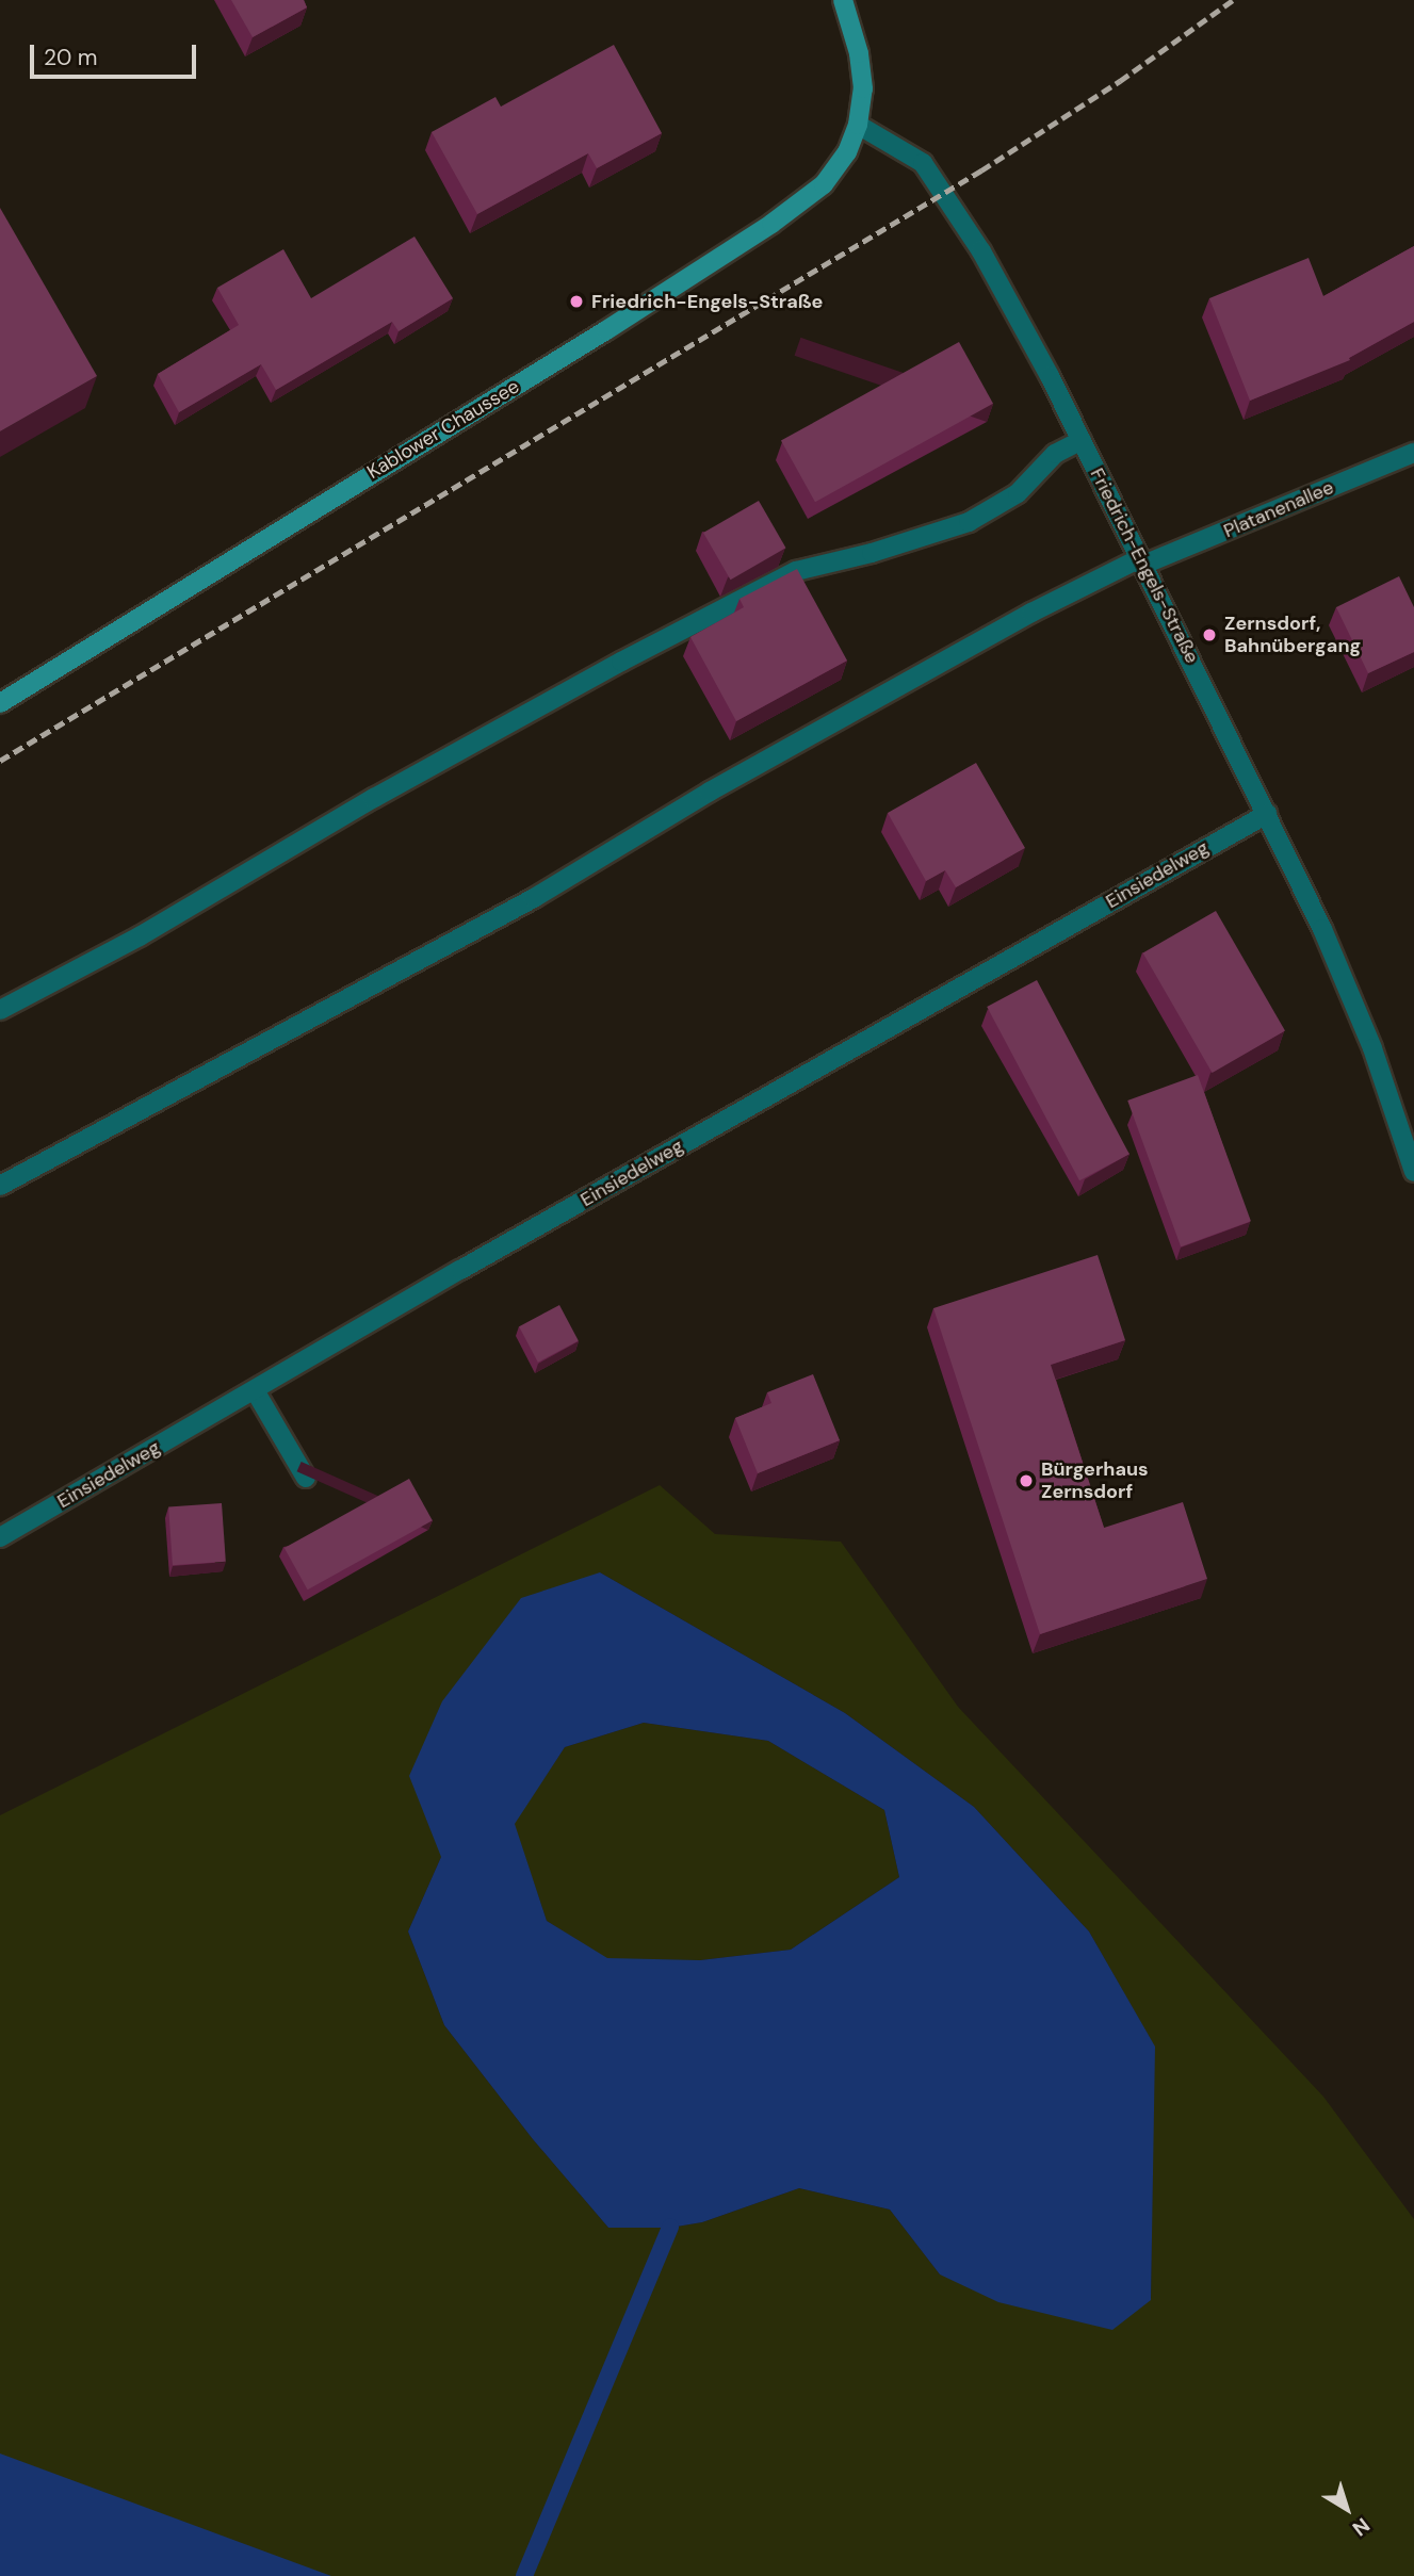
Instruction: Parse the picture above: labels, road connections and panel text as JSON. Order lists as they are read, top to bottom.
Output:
{
  "streets": {
    "street": [
      "Kablower Chaussee",
      "Platanenallee",
      "Friedrich-Engels-Straße",
      "Einsiedelweg"
    ]
  },
  "crossings": [
    ["Kablower Chaussee", "Friedrich-Engels-Straße"],
    ["Platanenallee", "Friedrich-Engels-Straße"],
    ["Friedrich-Engels-Straße", "Einsiedelweg"]
  ],
  "places": ["Friedrich-Engels-Straße", "Zernsdorf, Bahnübergang", "Bürgerhaus Zernsdorf"],
  "scale_bar": "20 m",
  "north": "bottom right"
}
